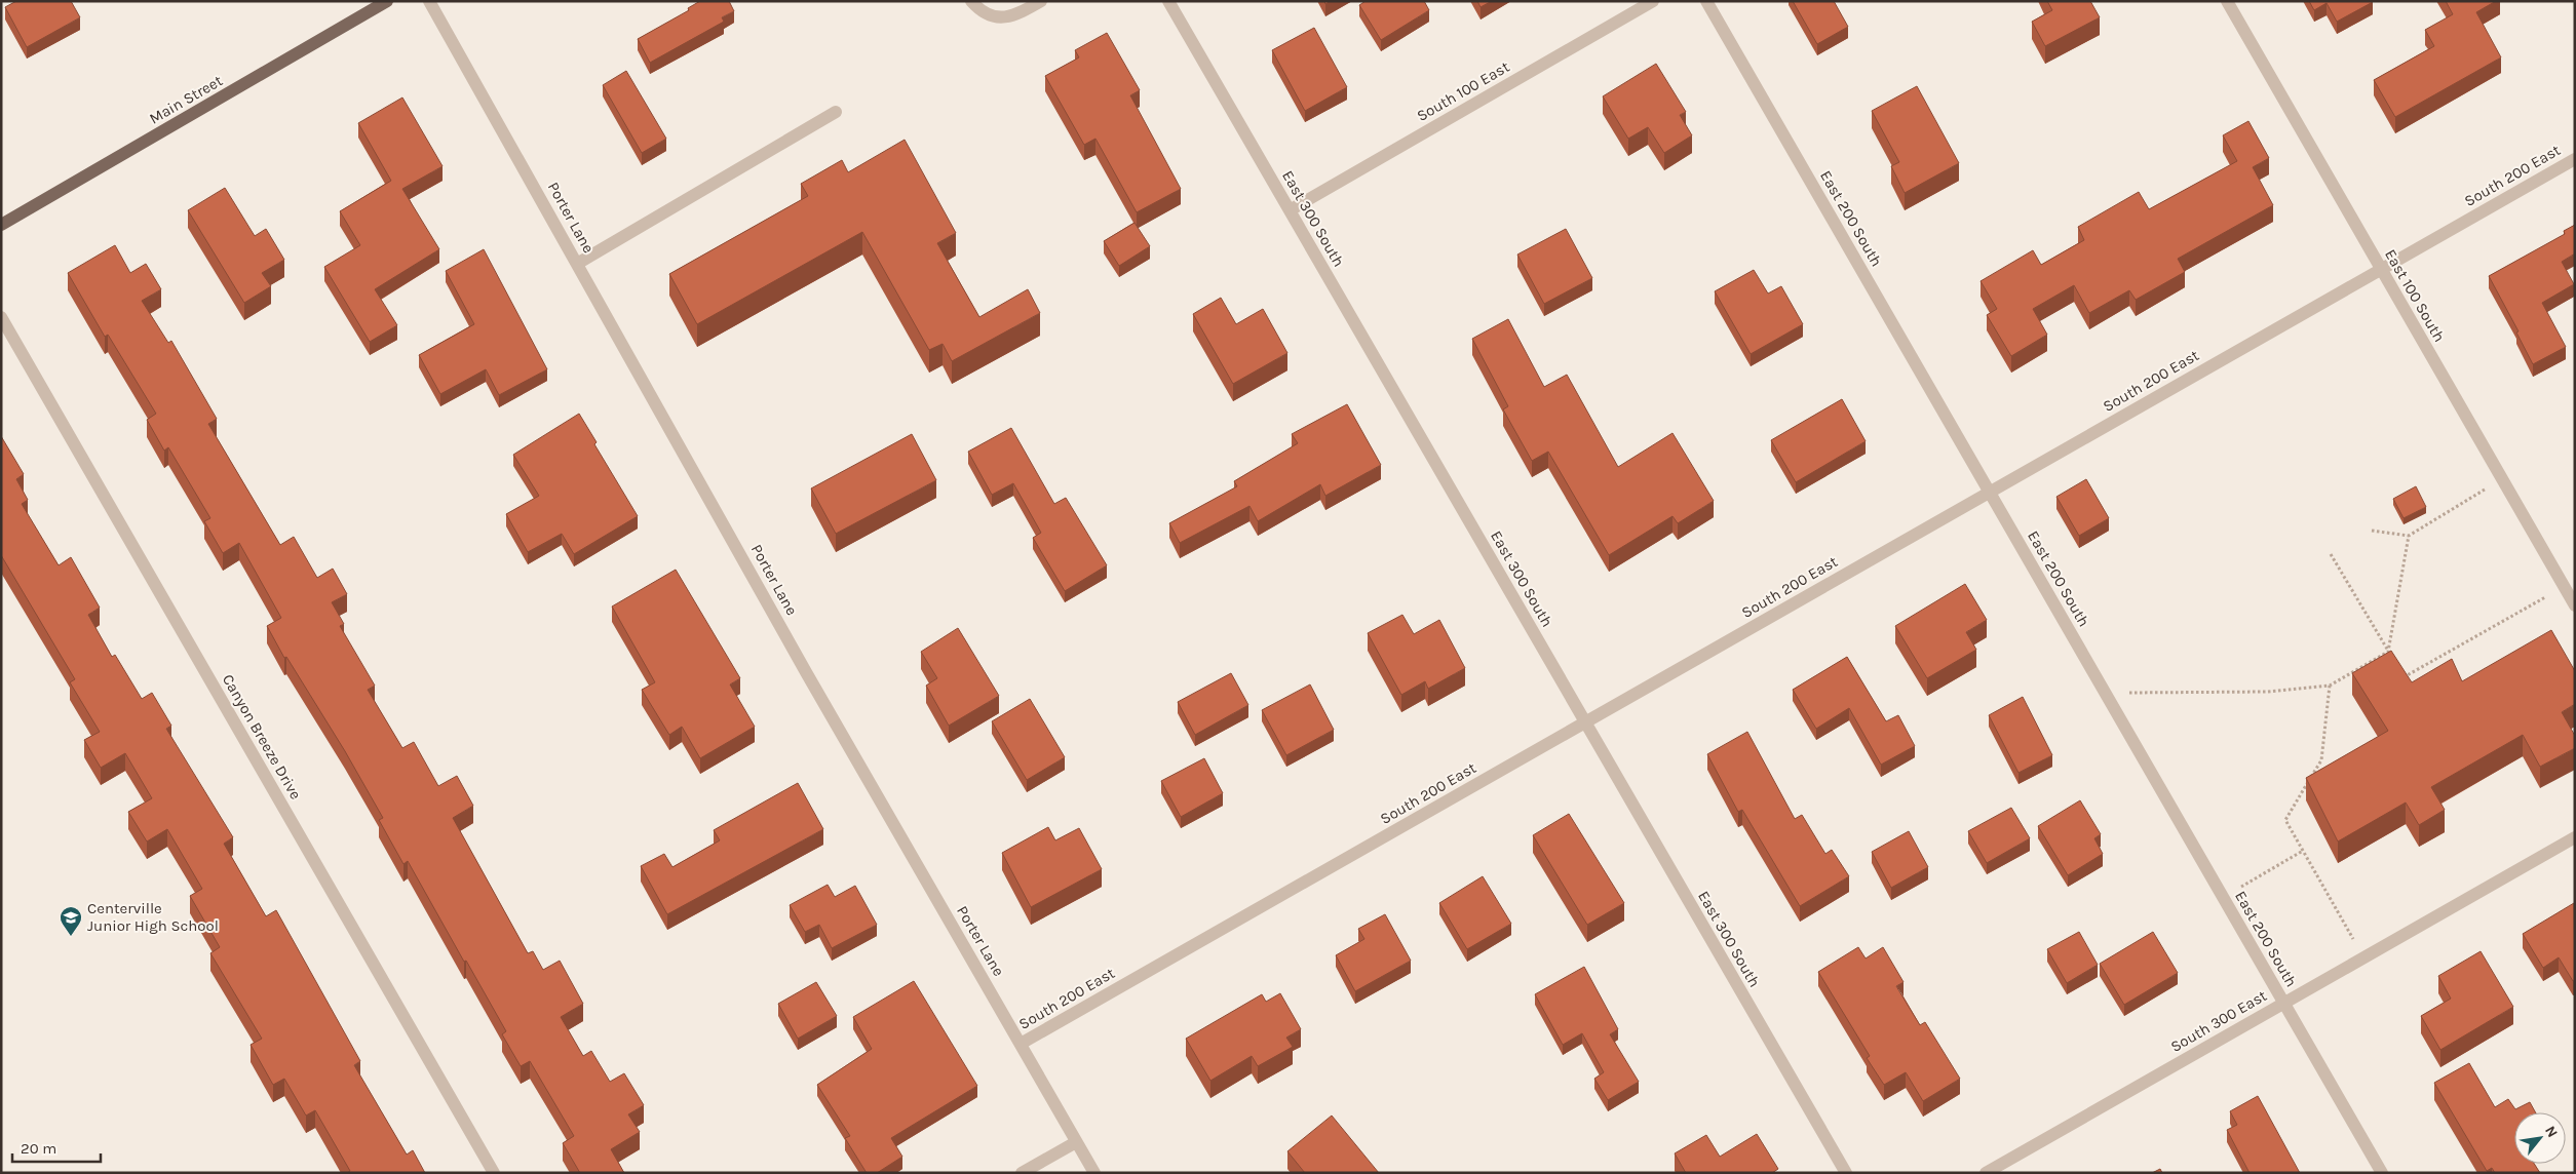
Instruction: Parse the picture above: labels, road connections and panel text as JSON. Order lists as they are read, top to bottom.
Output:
{
  "streets": {
    "main road": ["Main Street"],
    "street": [
      "South 100 East",
      "South 200 East",
      "Porter Lane",
      "East 300 South",
      "East 200 South",
      "East 100 South",
      "Canyon Breeze Drive",
      "South 300 East"
    ]
  },
  "crossings": [
    ["South 100 East", "East 300 South"],
    ["South 200 East", "Porter Lane"],
    ["South 200 East", "East 300 South"],
    ["South 200 East", "East 200 South"],
    ["South 200 East", "East 100 South"],
    ["East 200 South", "South 300 East"]
  ],
  "places": {
    "school or university": ["Centerville Junior High School"]
  },
  "scale_bar": "20 m",
  "north": "top right"
}
